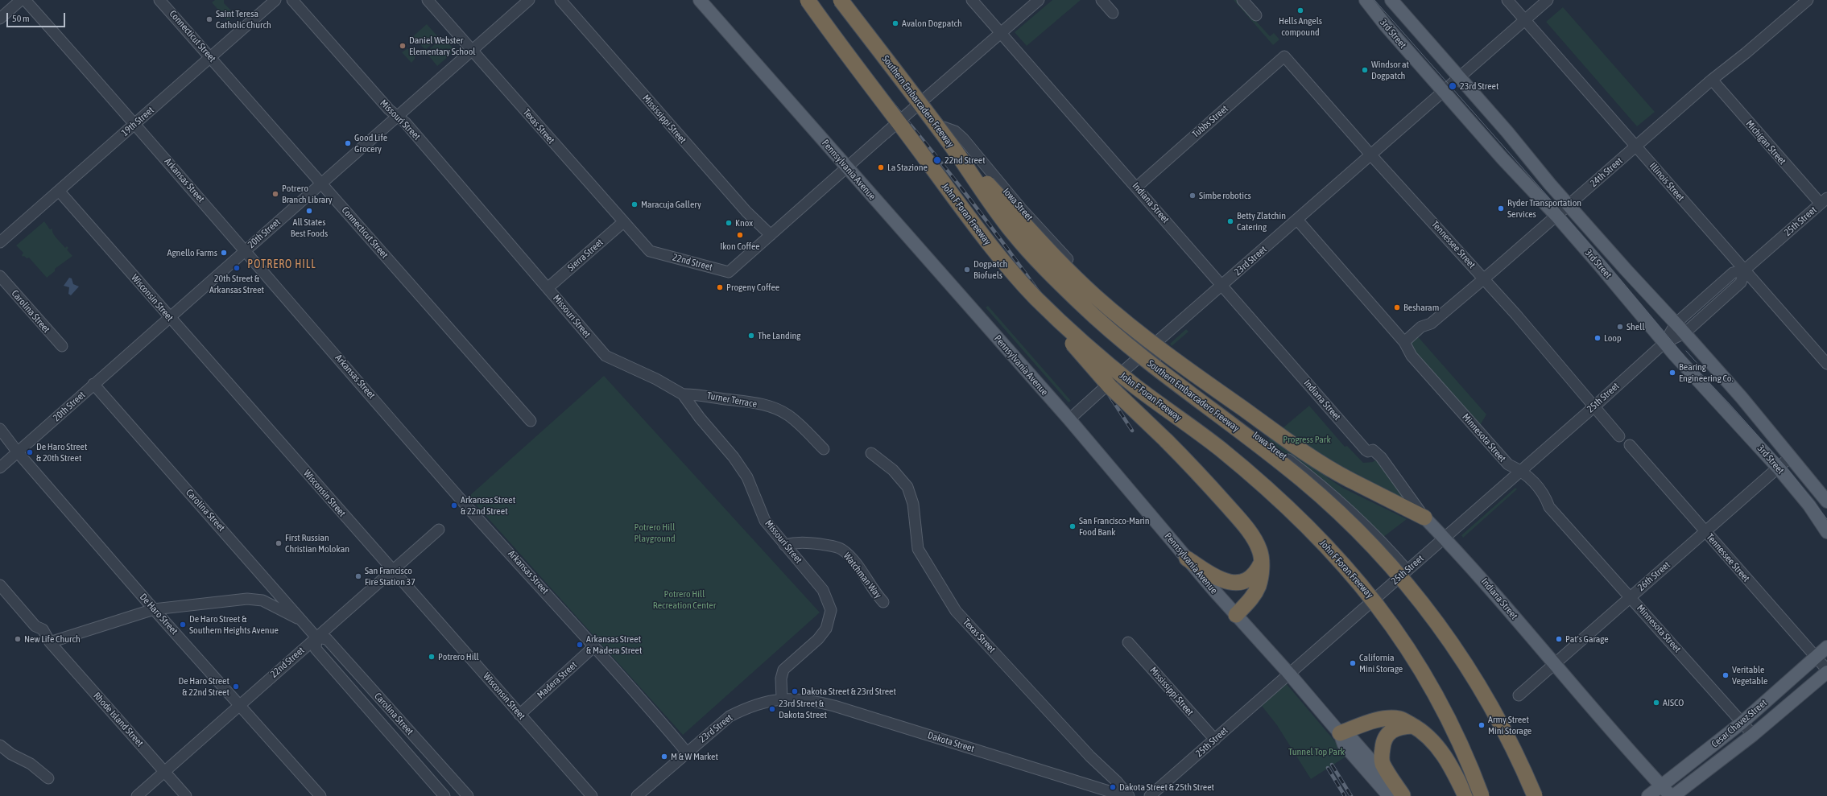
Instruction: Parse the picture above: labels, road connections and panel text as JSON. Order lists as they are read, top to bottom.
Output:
{
  "streets": {
    "highway": ["Southern Embarcadero Freeway", "John F Foran Freeway"],
    "main road": [
      "3rd Street",
      "Pennsylvania Avenue",
      "Indiana Street",
      "Cesar Chavez Street"
    ],
    "street": [
      "Connecticut Street",
      "Mississippi Street",
      "Missouri Street",
      "19th Street",
      "Tubbs Street",
      "Texas Street",
      "Michigan Street",
      "24th Street",
      "Arkansas Street",
      "Illinois Street",
      "Iowa Street",
      "25th Street",
      "20th Street",
      "Tennessee Street",
      "Sierra Street",
      "23rd Street",
      "22nd Street",
      "Wisconsin Street",
      "Carolina Street",
      "Turner Terrace",
      "Minnesota Street",
      "Watchman Way",
      "26th Street",
      "De Haro Street",
      "Madera Street",
      "Rhode Island Street",
      "Dakota Street"
    ]
  },
  "crossings": [
    ["3rd Street", "24th Street"],
    ["3rd Street", "25th Street"],
    ["3rd Street", "23rd Street"],
    ["3rd Street", "26th Street"],
    ["Connecticut Street", "19th Street"],
    ["Connecticut Street", "20th Street"],
    ["Mississippi Street", "25th Street"],
    ["Mississippi Street", "22nd Street"],
    ["Missouri Street", "20th Street"],
    ["Missouri Street", "Sierra Street"],
    ["Missouri Street", "23rd Street"],
    ["Missouri Street", "Turner Terrace"],
    ["Missouri Street", "Watchman Way"],
    ["Missouri Street", "Dakota Street"],
    ["19th Street", "Arkansas Street"],
    ["19th Street", "Wisconsin Street"],
    ["Tubbs Street", "Indiana Street"],
    ["Tubbs Street", "Tennessee Street"],
    ["Texas Street", "20th Street"],
    ["Texas Street", "Sierra Street"],
    ["Texas Street", "22nd Street"],
    ["Michigan Street", "24th Street"],
    ["Michigan Street", "25th Street"],
    ["Pennsylvania Avenue", "25th Street"],
    ["Pennsylvania Avenue", "23rd Street"],
    ["Pennsylvania Avenue", "22nd Street"],
    ["24th Street", "Illinois Street"],
    ["24th Street", "Tennessee Street"],
    ["24th Street", "Minnesota Street"],
    ["Arkansas Street", "20th Street"],
    ["Arkansas Street", "23rd Street"],
    ["Arkansas Street", "Madera Street"],
    ["Illinois Street", "25th Street"],
    ["Illinois Street", "23rd Street"],
    ["Indiana Street", "25th Street"],
    ["Indiana Street", "23rd Street"],
    ["Indiana Street", "22nd Street"],
    ["Indiana Street", "26th Street"],
    ["Indiana Street", "Cesar Chavez Street"],
    ["Iowa Street", "25th Street"],
    ["Iowa Street", "23rd Street"],
    ["Iowa Street", "22nd Street"],
    ["25th Street", "Tennessee Street"],
    ["25th Street", "Minnesota Street"],
    ["20th Street", "Wisconsin Street"],
    ["20th Street", "Carolina Street"],
    ["20th Street", "De Haro Street"],
    ["Tennessee Street", "23rd Street"],
    ["Tennessee Street", "26th Street"],
    ["Tennessee Street", "Cesar Chavez Street"],
    ["23rd Street", "Minnesota Street"],
    ["23rd Street", "Dakota Street"],
    ["22nd Street", "Wisconsin Street"],
    ["22nd Street", "Carolina Street"],
    ["22nd Street", "De Haro Street"],
    ["22nd Street", "Rhode Island Street"],
    ["Wisconsin Street", "Madera Street"],
    ["Minnesota Street", "26th Street"],
    ["Minnesota Street", "Cesar Chavez Street"]
  ],
  "districts": ["POTRERO HILL"],
  "parks": [
    "Progress Park",
    "Potrero Hill Playground",
    "Potrero Hill Recreation Center",
    "Tunnel Top Park"
  ],
  "places": [
    "Hells Angels compound",
    "Saint Teresa Catholic Church",
    "Avalon Dogpatch",
    "Daniel Webster Elementary School",
    "Windsor at Dogpatch",
    "23rd Street",
    "Good Life Grocery",
    "22nd Street",
    "La Stazione",
    "Potrero Branch Library",
    "Simbe robotics",
    "Maracuja Gallery",
    "Ryder Transportation Services",
    "All States Best Foods",
    "Betty Zlatchin Catering",
    "Knox",
    "Ikon Coffee",
    "Agnello Farms",
    "20th Street & Arkansas Street",
    "Dogpatch Biofuels",
    "Progeny Coffee",
    "Besharam",
    "Shell",
    "The Landing",
    "Loop",
    "Bearing Engineering Co.",
    "De Haro Street & 20th Street",
    "Arkansas Street & 22nd Street",
    "San Francisco-Marin Food Bank",
    "First Russian Christian Molokan",
    "San Francisco Fire Station 37",
    "De Haro Street & Southern Heights Avenue",
    "New Life Church",
    "Pat's Garage",
    "Arkansas Street & Madera Street",
    "Potrero Hill",
    "California Mini Storage",
    "Veritable Vegetable",
    "De Haro Street & 22nd Street",
    "Dakota Street & 23rd Street",
    "AISCO",
    "23rd Street & Dakota Street",
    "Army Street Mini Storage",
    "M & W Market",
    "Dakota Street & 25th Street"
  ],
  "scale_bar": "50 m"
}
